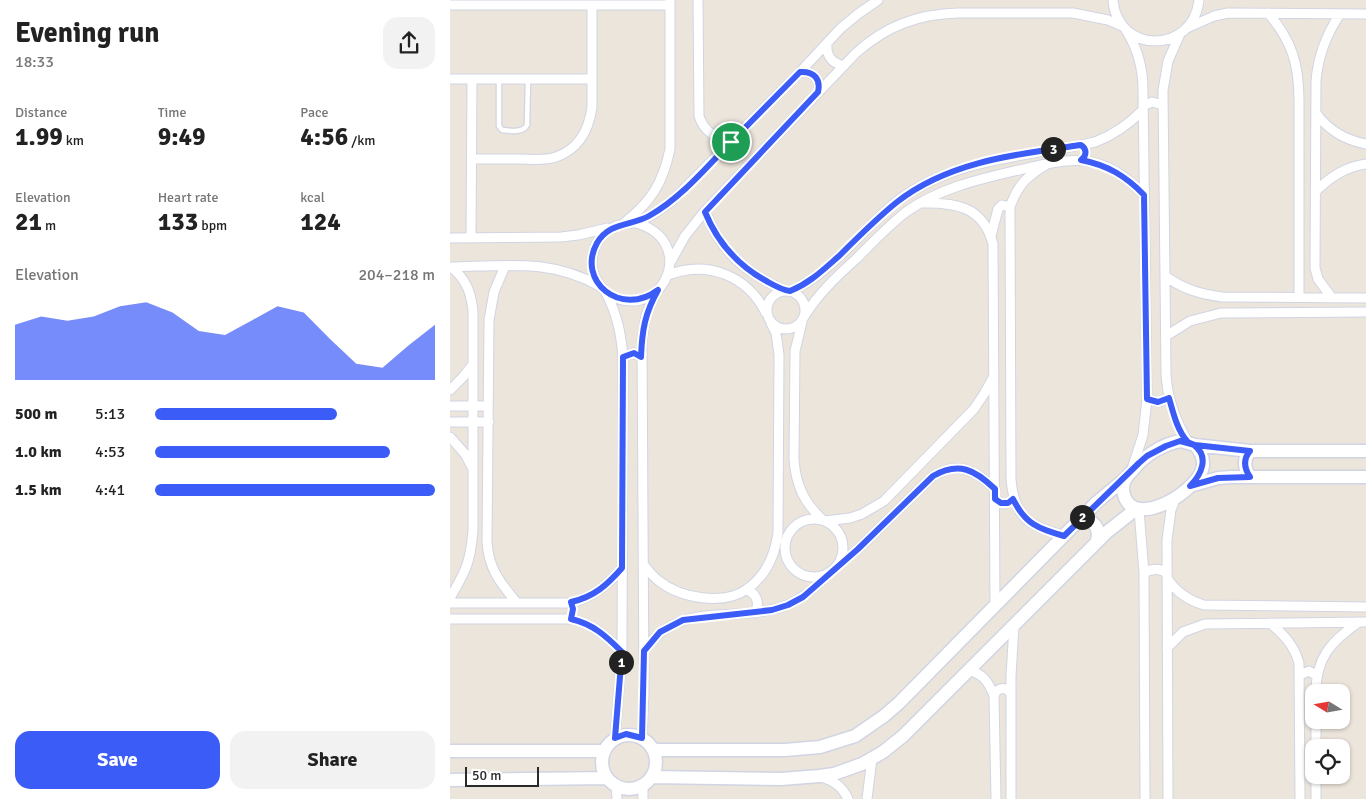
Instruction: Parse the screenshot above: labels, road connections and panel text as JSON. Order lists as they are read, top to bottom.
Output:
{
  "scale_bar": "50 m",
  "north": "left",
  "page": {
    "heading": ["Evening run", "18:33"],
    "stats": [
      ["Distance", "1.99 km"],
      ["Time", "9:49"],
      ["Pace", "4:56 /km"],
      ["Elevation", "21 m"],
      ["Heart rate", "133 bpm"],
      ["kcal", "124"]
    ],
    "pins": ["3", "2", "1"],
    "chart": ["Elevation", "204–218 m"],
    "list": [
      {
        "name": "500 m",
        "note": "5:13"
      },
      {
        "name": "1.0 km",
        "note": "4:53"
      },
      {
        "name": "1.5 km",
        "note": "4:41"
      }
    ],
    "buttons": ["Save", "Share"],
    "scale": "50 m"
  }
}
